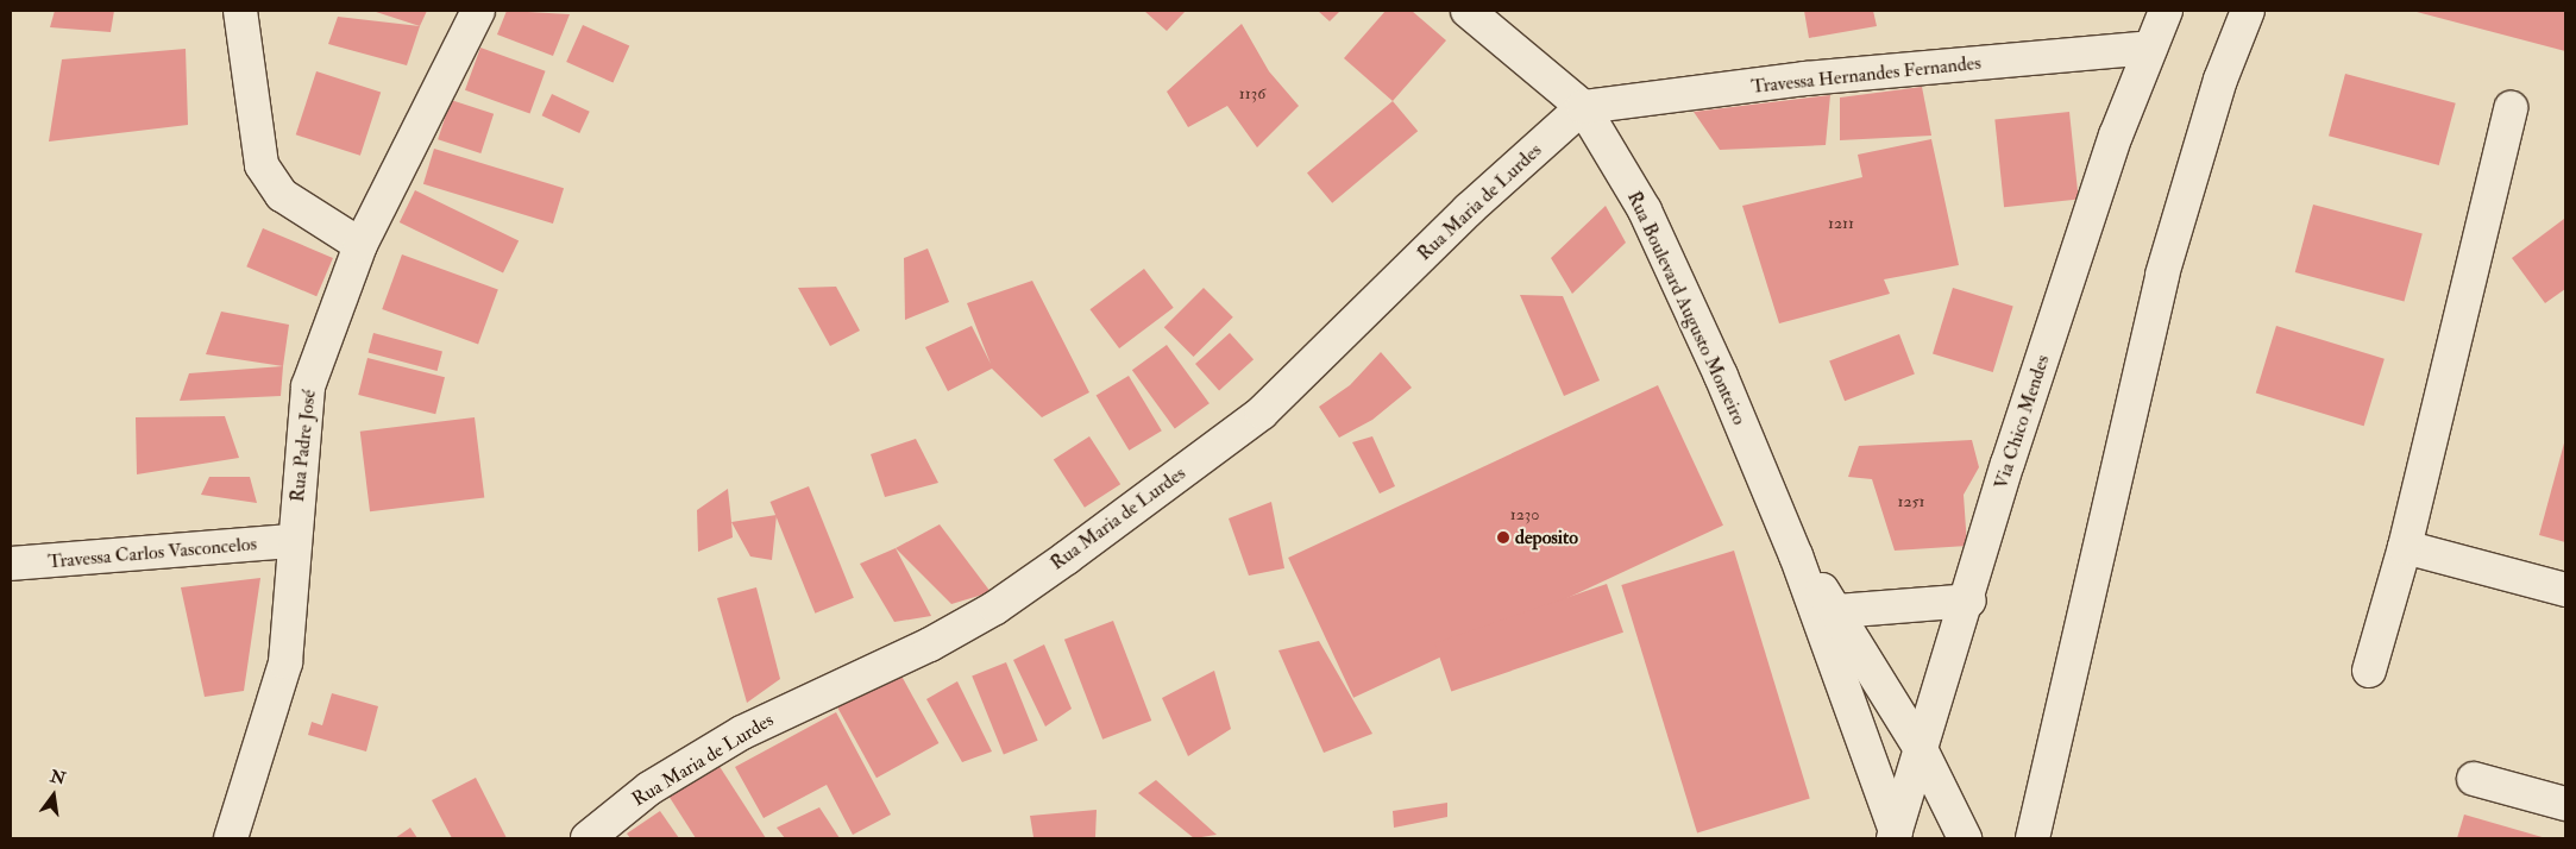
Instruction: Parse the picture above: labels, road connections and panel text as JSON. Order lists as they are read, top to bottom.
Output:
{
  "streets": {
    "street": [
      "Travessa Hernandes Fernandes",
      "Rua Maria de Lurdes",
      "Rua Boulevard Augusto Monteiro",
      "Via Chico Mendes",
      "Rua Padre José",
      "Travessa Carlos Vasconcelos"
    ]
  },
  "crossings": [
    ["Travessa Hernandes Fernandes", "Rua Maria de Lurdes"],
    ["Travessa Hernandes Fernandes", "Rua Boulevard Augusto Monteiro"],
    ["Travessa Hernandes Fernandes", "Via Chico Mendes"],
    ["Rua Maria de Lurdes", "Rua Boulevard Augusto Monteiro"],
    ["Rua Boulevard Augusto Monteiro", "Via Chico Mendes"],
    ["Rua Padre José", "Travessa Carlos Vasconcelos"]
  ],
  "places": ["deposito"],
  "house_numbers": [
    "1136",
    "1211",
    "1251",
    "1230"
  ],
  "north": "top"
}
